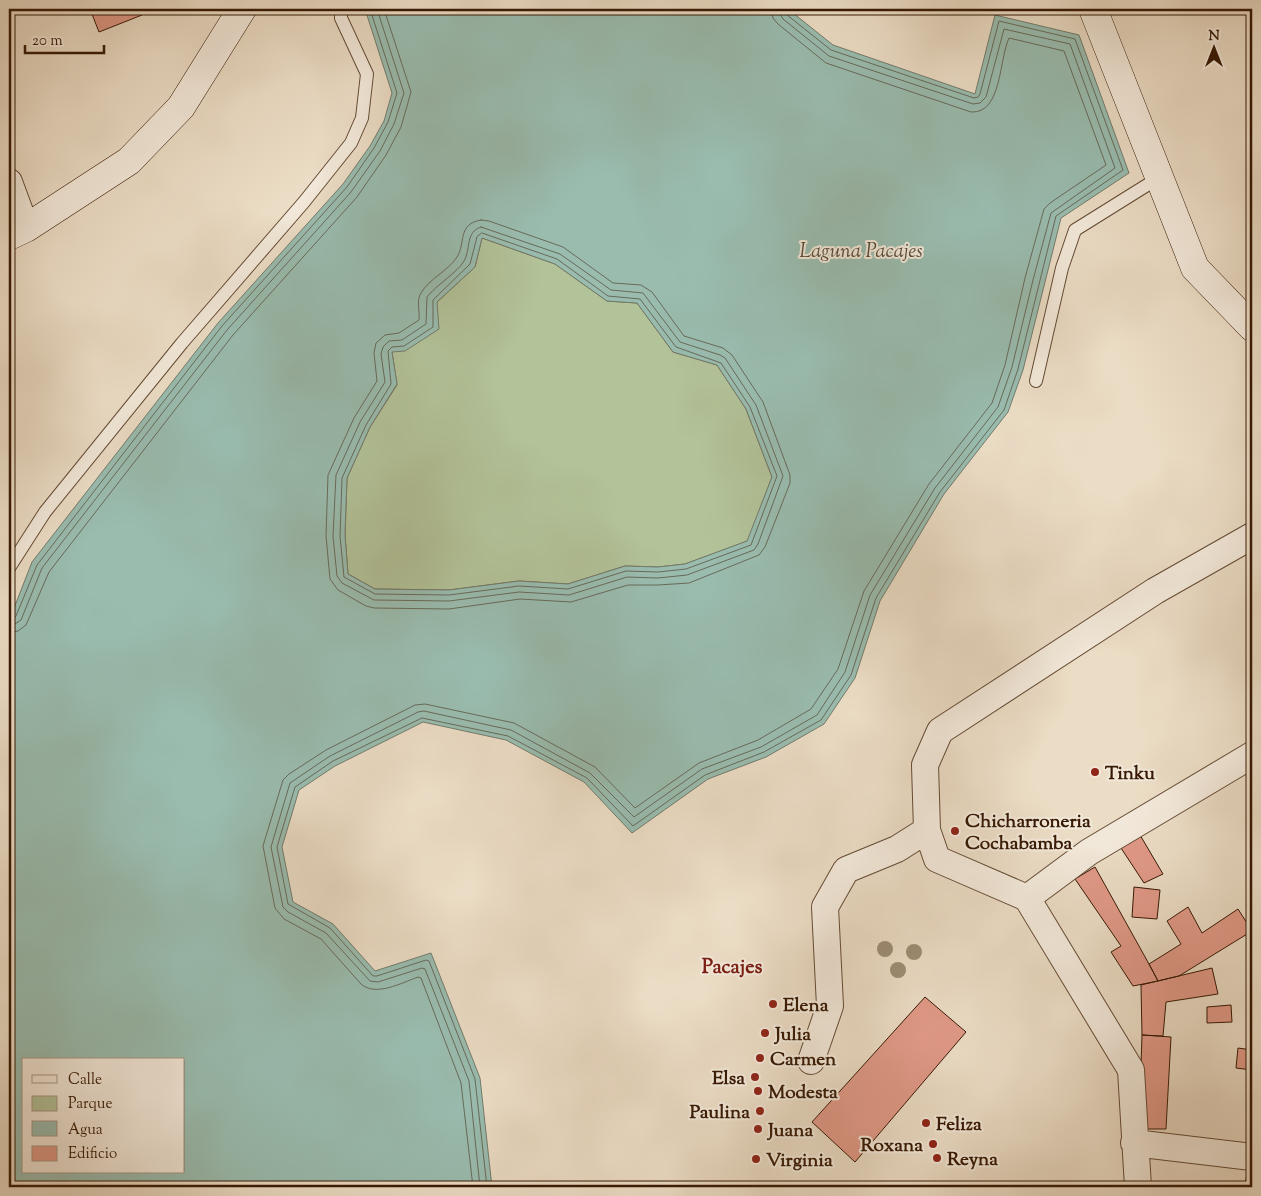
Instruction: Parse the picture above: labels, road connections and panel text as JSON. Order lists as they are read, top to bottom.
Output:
{
  "districts": ["Pacajes"],
  "water": ["Laguna Pacajes"],
  "places": [
    "Tinku",
    "Chicharroneria Cochabamba",
    "Elena",
    "Julia",
    "Carmen",
    "Elsa",
    "Modesta",
    "Paulina",
    "Feliza",
    "Juana",
    "Roxana",
    "Reyna",
    "Virginia"
  ],
  "legend": [
    "Calle",
    "Parque",
    "Agua",
    "Edificio"
  ],
  "scale_bar": "20 m",
  "north": "top"
}
